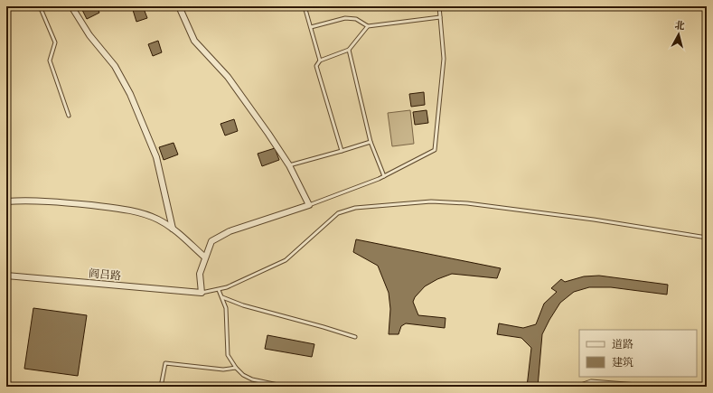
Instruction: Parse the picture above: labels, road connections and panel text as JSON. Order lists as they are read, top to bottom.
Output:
{
  "streets": {
    "street": ["阎吕路"]
  },
  "legend": ["道路", "建筑"],
  "north": "top"
}
